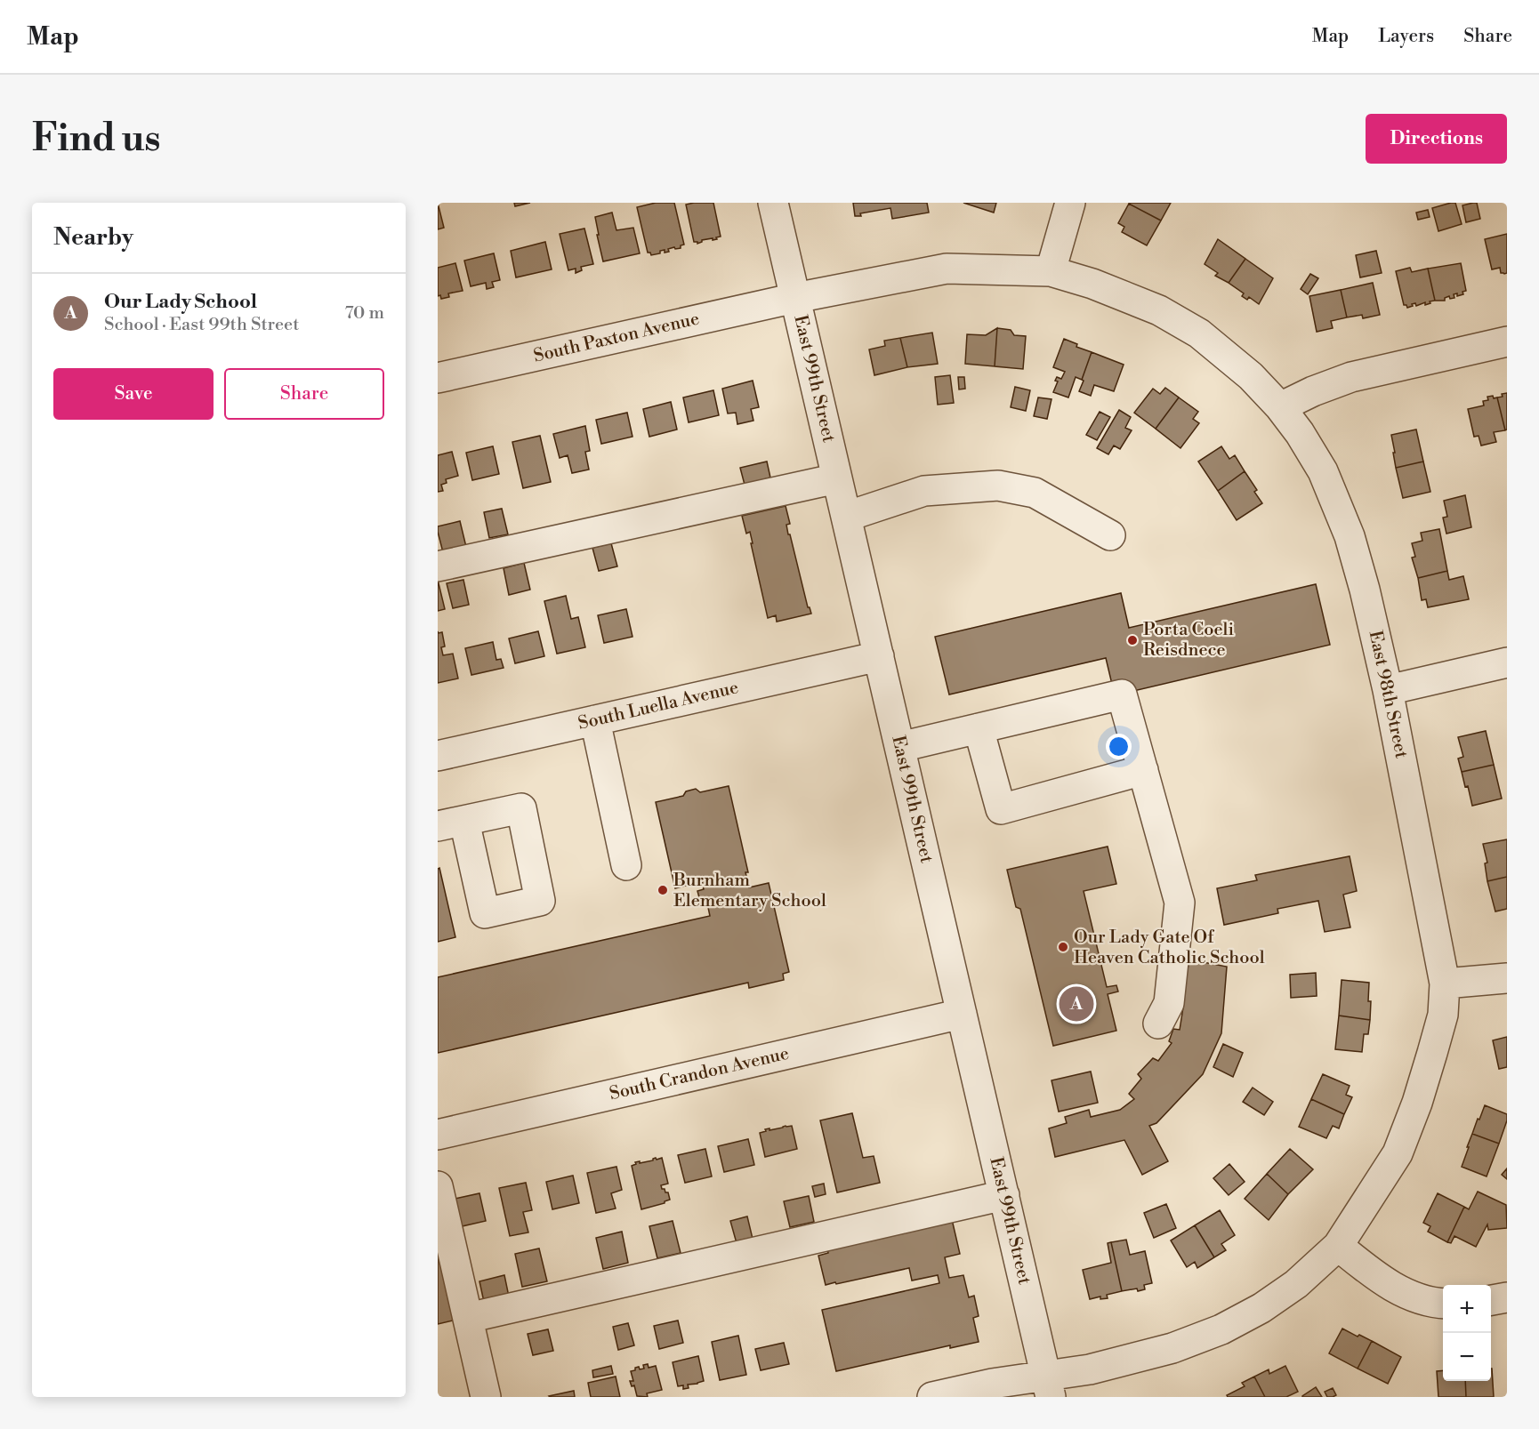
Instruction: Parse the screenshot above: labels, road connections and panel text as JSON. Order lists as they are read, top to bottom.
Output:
{
  "streets": {
    "street": [
      "South Paxton Avenue",
      "East 99th Street",
      "East 98th Street",
      "South Luella Avenue",
      "South Crandon Avenue"
    ]
  },
  "crossings": [
    ["South Paxton Avenue", "East 99th Street"],
    ["South Paxton Avenue", "East 98th Street"],
    ["East 99th Street", "East 98th Street"],
    ["East 99th Street", "South Luella Avenue"],
    ["East 99th Street", "South Crandon Avenue"]
  ],
  "places": ["Porta Coeli Reisdnece", "Burnham Elementary School", "Our Lady Gate Of Heaven Catholic School"],
  "page": {
    "header": "Map",
    "nav": ["Map", "Layers", "Share"],
    "buttons": [
      "Directions",
      ["Save", "Share"]
    ],
    "title": "Find us",
    "heading": "Nearby",
    "list": [
      {
        "mark": "A",
        "name": "Our Lady School",
        "note": "School · East 99th Street",
        "value": "70 m"
      }
    ],
    "pins": "A",
    "map_buttons": ["+", "−"]
  }
}
